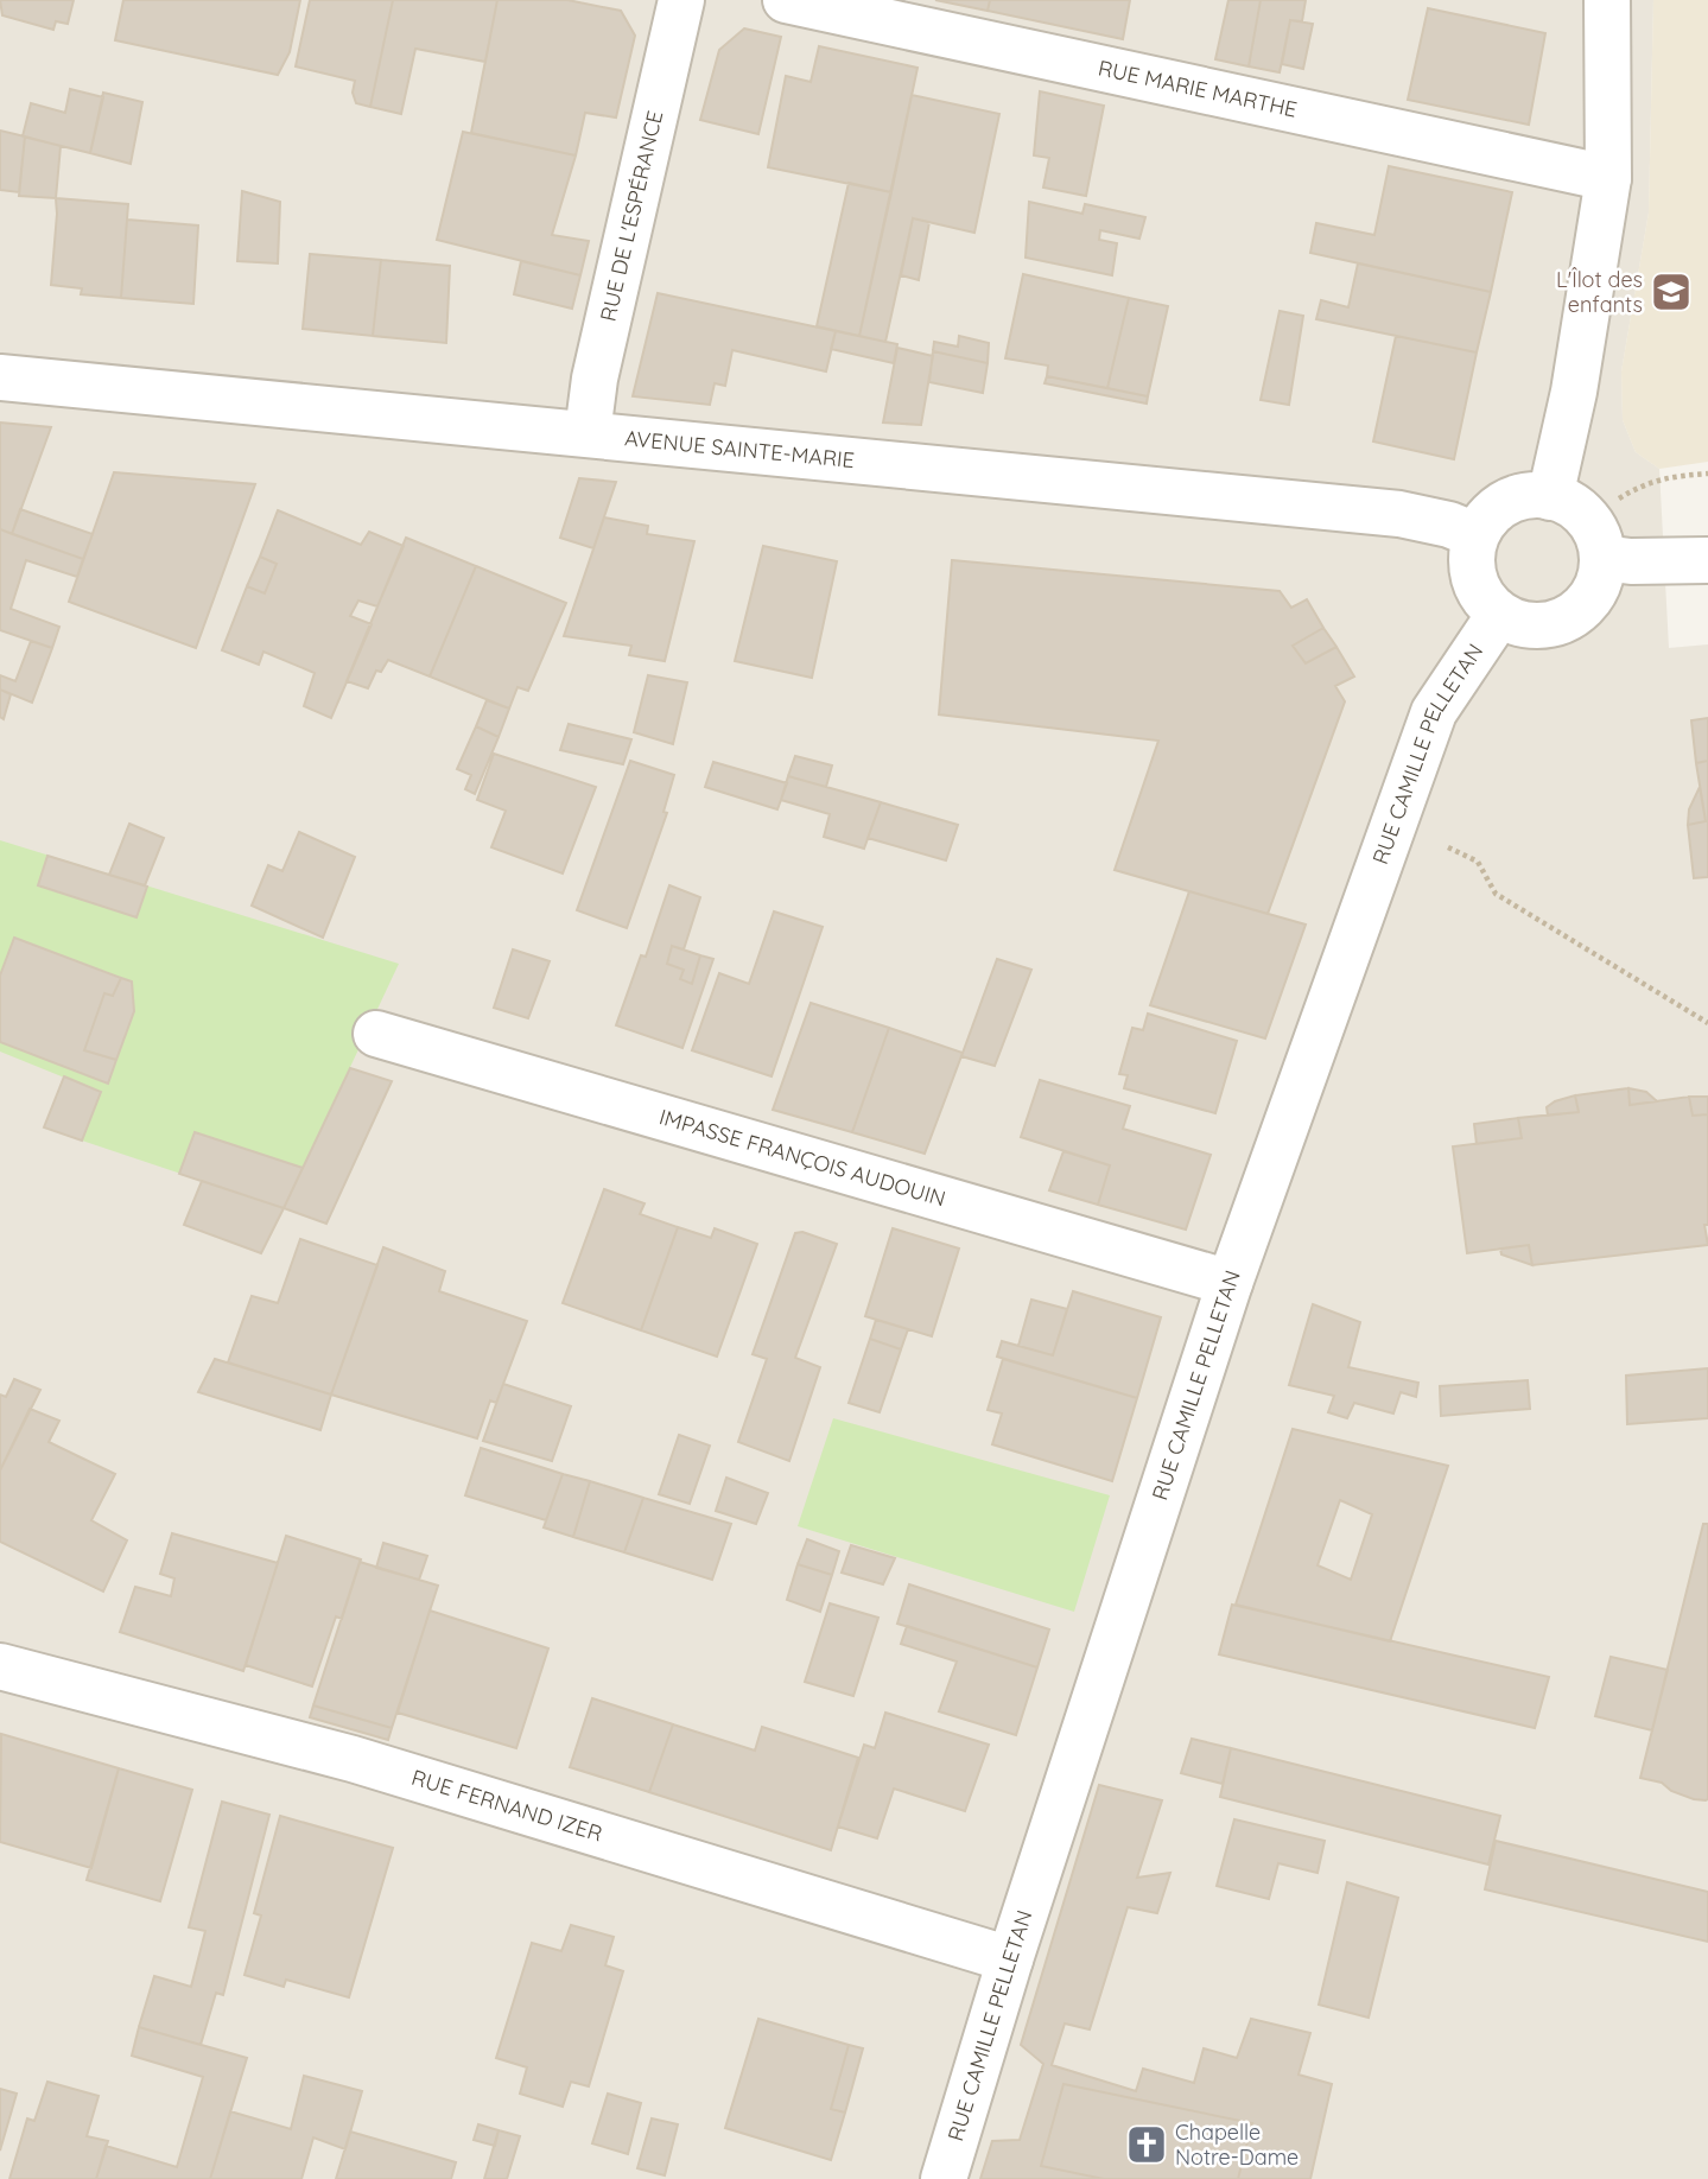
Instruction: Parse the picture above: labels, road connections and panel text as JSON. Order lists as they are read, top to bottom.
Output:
{
  "streets": {
    "street": [
      "RUE MARIE MARTHE",
      "RUE DE L'ESPÉRANCE",
      "AVENUE SAINTE-MARIE",
      "RUE CAMILLE PELLETAN",
      "IMPASSE FRANÇOIS AUDOUIN",
      "RUE FERNAND IZER"
    ]
  },
  "crossings": [
    ["RUE DE L'ESPÉRANCE", "AVENUE SAINTE-MARIE"],
    ["AVENUE SAINTE-MARIE", "RUE CAMILLE PELLETAN"],
    ["RUE CAMILLE PELLETAN", "IMPASSE FRANÇOIS AUDOUIN"],
    ["RUE CAMILLE PELLETAN", "RUE FERNAND IZER"]
  ],
  "places": {
    "school or university": ["L'Îlot des enfants"],
    "church": ["Chapelle Notre-Dame"]
  }
}
